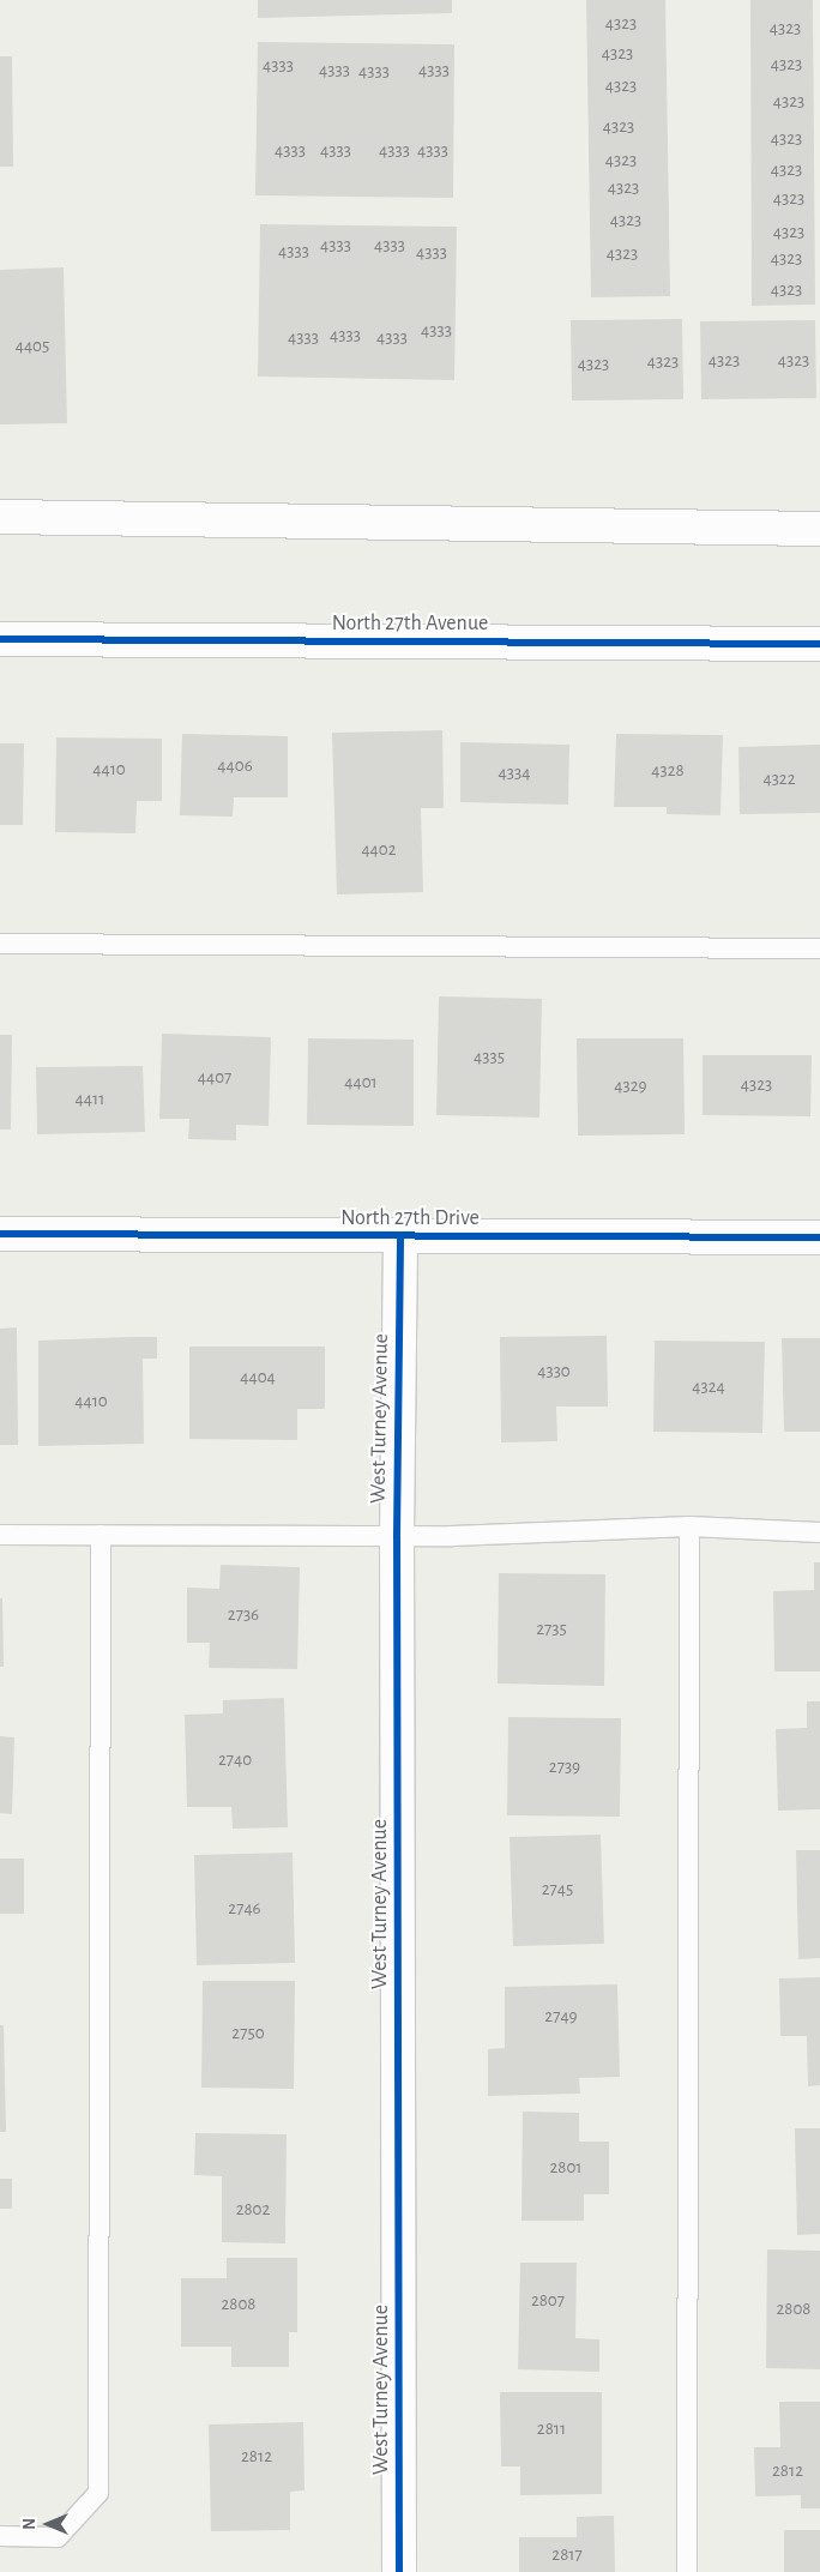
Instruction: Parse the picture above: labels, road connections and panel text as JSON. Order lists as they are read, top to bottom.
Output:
{
  "streets": {
    "street": ["North 27th Avenue", "North 27th Drive", "West Turney Avenue"]
  },
  "crossings": [
    ["North 27th Drive", "West Turney Avenue"]
  ],
  "house_numbers": [
    "4323",
    "4323",
    "4323",
    "4323",
    "4333",
    "4333",
    "4333",
    "4333",
    "4323",
    "4323",
    "4323",
    "4323",
    "4333",
    "4333",
    "4333",
    "4333",
    "4323",
    "4323",
    "4323",
    "4323",
    "4323",
    "4323",
    "4333",
    "4333",
    "4333",
    "4333",
    "4323",
    "4323",
    "4323",
    "4333",
    "4333",
    "4333",
    "4333",
    "4405",
    "4323",
    "4323",
    "4323",
    "4323",
    "4406",
    "4410",
    "4328",
    "4334",
    "4322",
    "4402",
    "4335",
    "4407",
    "4401",
    "4323",
    "4329",
    "4411",
    "4330",
    "4404",
    "4324",
    "4410",
    "2736",
    "2735",
    "2740",
    "2739",
    "2745",
    "2746",
    "2749",
    "2750",
    "2801",
    "2802",
    "2807",
    "2808",
    "2808",
    "2811",
    "2812",
    "2812",
    "2817"
  ],
  "north": "left"
}
